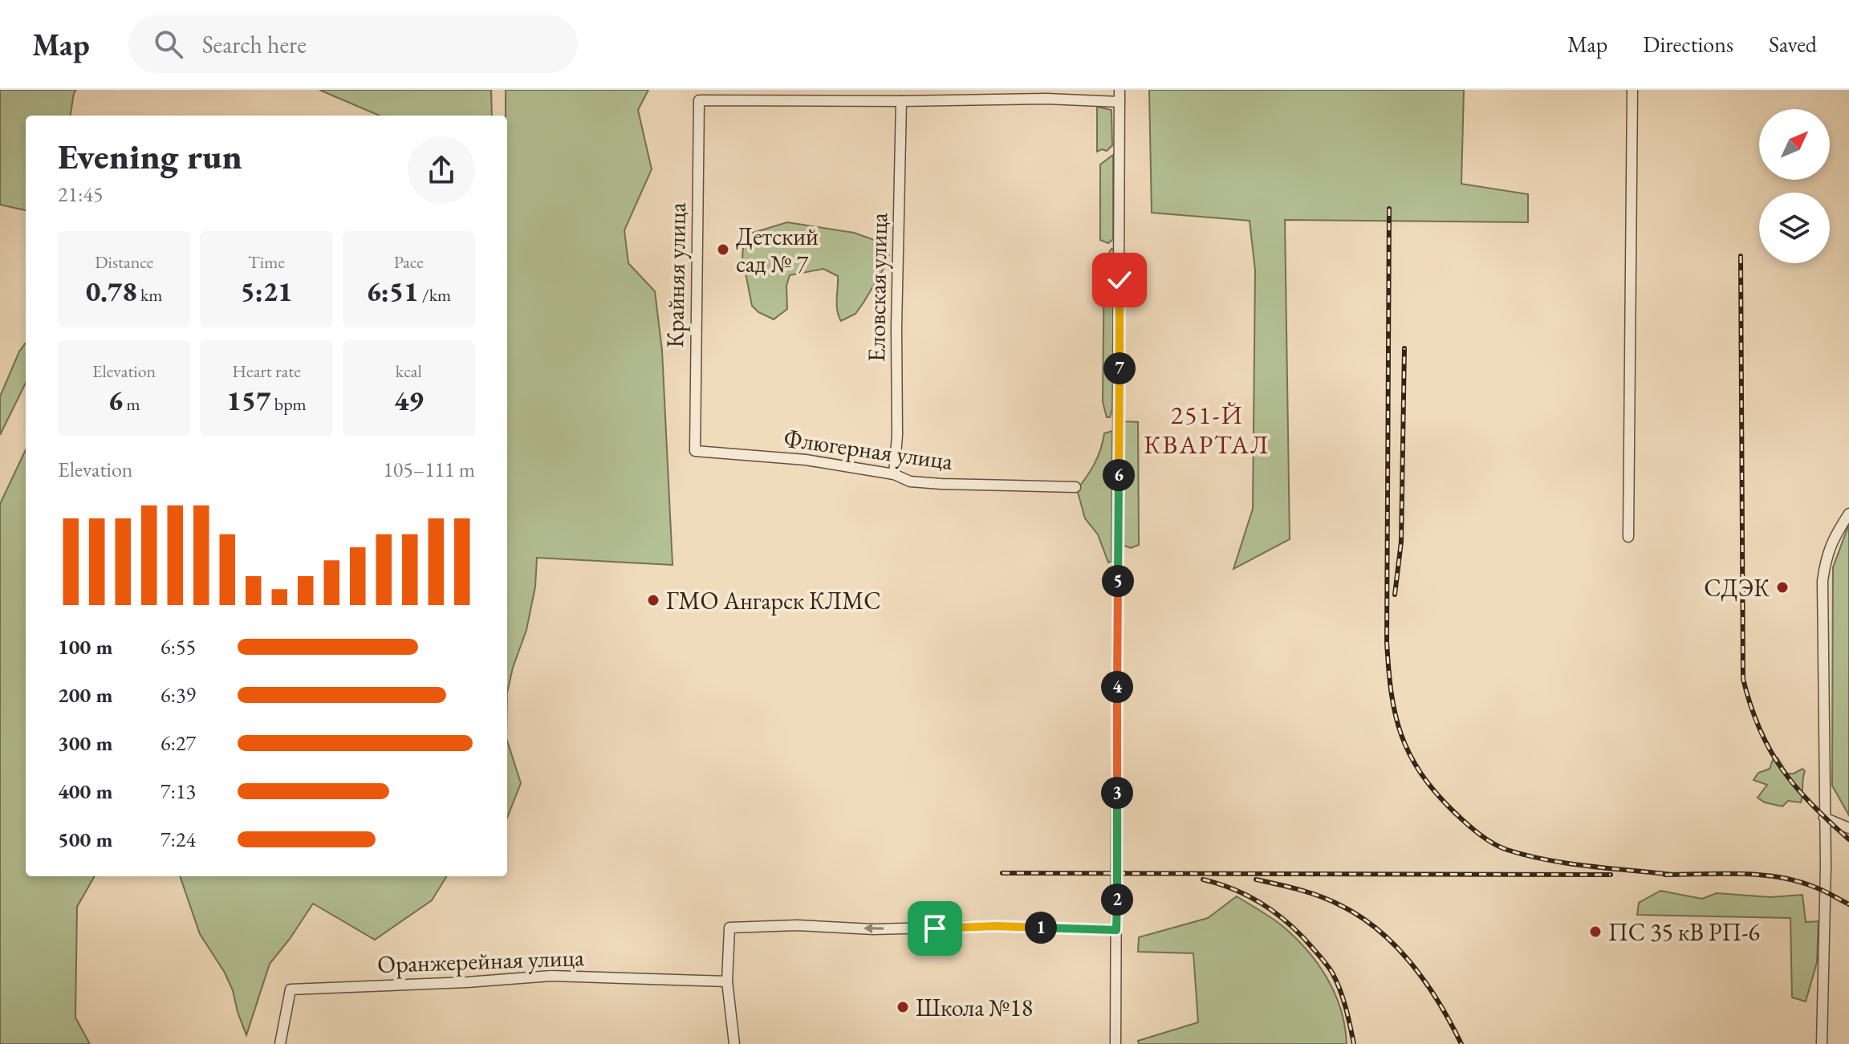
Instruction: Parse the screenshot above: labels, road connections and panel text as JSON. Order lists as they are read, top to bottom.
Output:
{
  "streets": {
    "street": [
      "Крайняя улица",
      "Еловская улица",
      "Флюгерная улица",
      "Оранжерейная улица"
    ]
  },
  "crossings": [
    ["Крайняя улица", "Еловская улица"],
    ["Крайняя улица", "Флюгерная улица"],
    ["Еловская улица", "Флюгерная улица"]
  ],
  "districts": ["251-Й КВАРТАЛ"],
  "places": [
    "Детский сад № 7",
    "СДЭК",
    "ГМО Ангарск КЛМС",
    "ПС 35 кВ РП-6",
    "Школа №18"
  ],
  "north": "top right",
  "page": {
    "header": "Map",
    "search": "Search here",
    "nav": ["Map", "Directions", "Saved"],
    "heading": ["Evening run", "21:45"],
    "stats": [
      ["Distance", "0.78 km"],
      ["Time", "5:21"],
      ["Pace", "6:51 /km"],
      ["Elevation", "6 m"],
      ["Heart rate", "157 bpm"],
      ["kcal", "49"]
    ],
    "pins": [
      "7",
      "6",
      "5",
      "4",
      "3",
      "2",
      "1"
    ],
    "chart": ["Elevation", "105–111 m"],
    "list": [
      {
        "name": "100 m",
        "note": "6:55"
      },
      {
        "name": "200 m",
        "note": "6:39"
      },
      {
        "name": "300 m",
        "note": "6:27"
      },
      {
        "name": "400 m",
        "note": "7:13"
      },
      {
        "name": "500 m",
        "note": "7:24"
      }
    ]
  }
}
